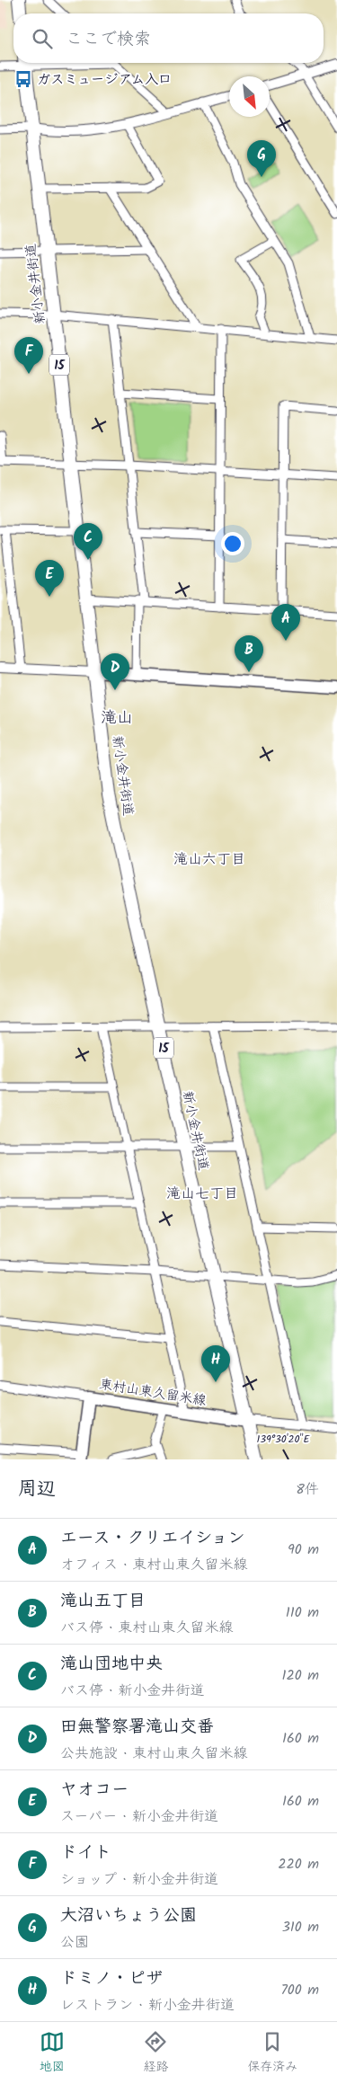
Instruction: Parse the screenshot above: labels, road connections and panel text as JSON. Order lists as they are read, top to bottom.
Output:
{
  "streets": {
    "main road": ["新小金井街道", "15", "東村山東久留米線"]
  },
  "crossings": [
    ["新小金井街道", "東村山東久留米線"]
  ],
  "districts": ["滝山", "滝山六丁目", "滝山七丁目"],
  "places": {
    "bus stop": ["ガスミュージアム入口"]
  },
  "north": "bottom right",
  "page": {
    "search": "ここで検索",
    "pins": [
      "G",
      "F",
      "C",
      "E",
      "A",
      "B",
      "D",
      "H"
    ],
    "heading": ["周辺", "8件"],
    "list": [
      {
        "mark": "A",
        "name": "エース・クリエイション",
        "note": "オフィス · 東村山東久留米線",
        "value": "90 m"
      },
      {
        "mark": "B",
        "name": "滝山五丁目",
        "note": "バス停 · 東村山東久留米線",
        "value": "110 m"
      },
      {
        "mark": "C",
        "name": "滝山団地中央",
        "note": "バス停 · 新小金井街道",
        "value": "120 m"
      },
      {
        "mark": "D",
        "name": "田無警察署滝山交番",
        "note": "公共施設 · 東村山東久留米線",
        "value": "160 m"
      },
      {
        "mark": "E",
        "name": "ヤオコー",
        "note": "スーパー · 新小金井街道",
        "value": "160 m"
      },
      {
        "mark": "F",
        "name": "ドイト",
        "note": "ショップ · 新小金井街道",
        "value": "220 m"
      },
      {
        "mark": "G",
        "name": "大沼いちょう公園",
        "note": "公園",
        "value": "310 m"
      },
      {
        "mark": "H",
        "name": "ドミノ・ピザ",
        "note": "レストラン · 新小金井街道",
        "value": "700 m"
      }
    ],
    "nav": ["地図", "経路", "保存済み"]
  },
  "coordinates": ["139°30'20\"E"]
}
